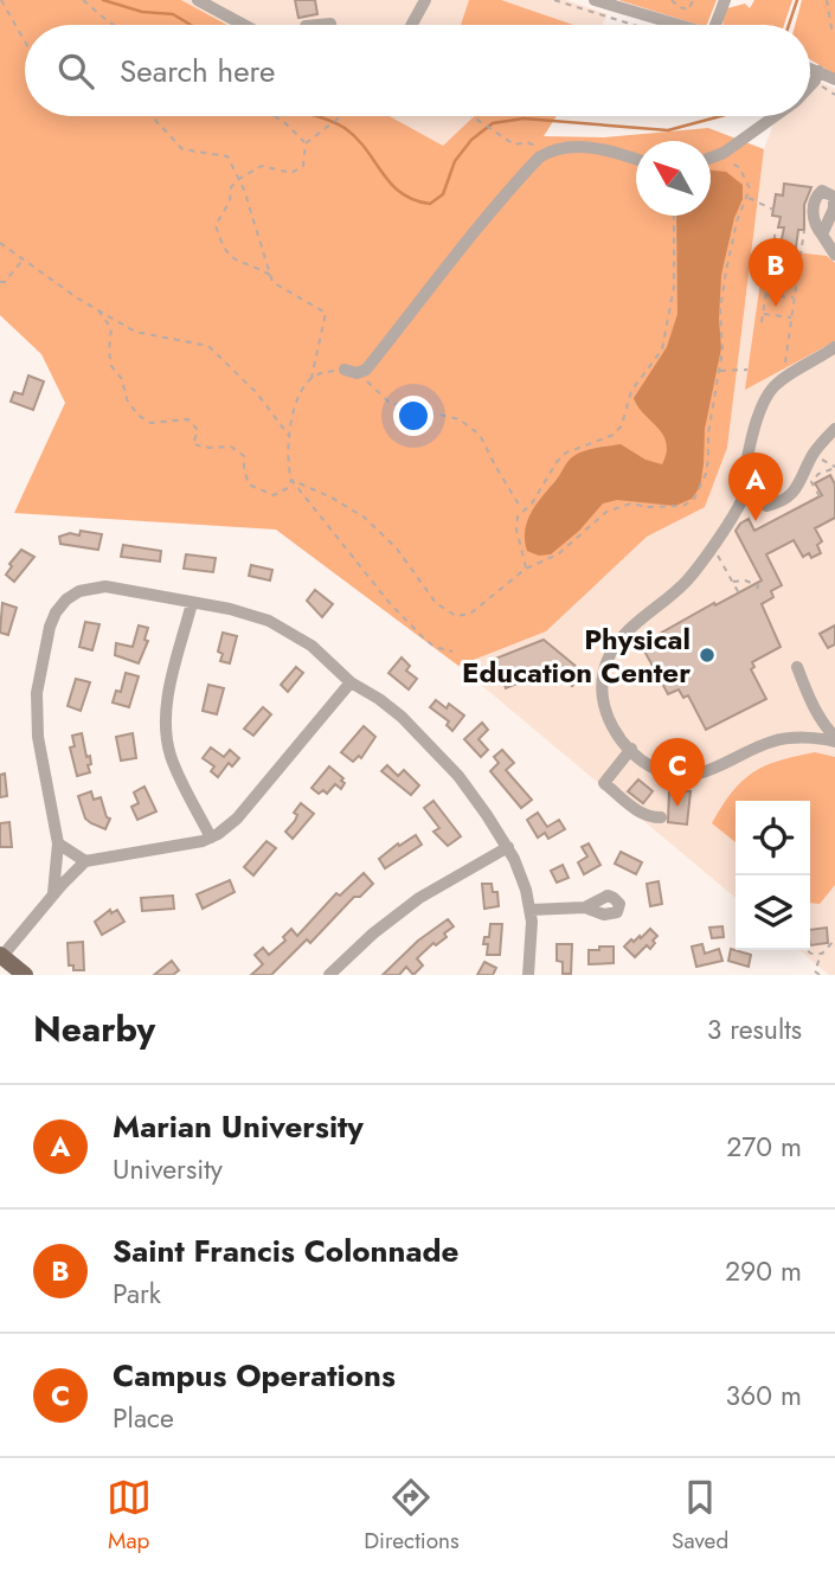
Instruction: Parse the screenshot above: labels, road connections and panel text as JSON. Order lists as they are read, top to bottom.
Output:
{
  "places": ["Physical Education Center"],
  "north": "top left",
  "page": {
    "search": "Search here",
    "pins": ["B", "A", "C"],
    "heading": ["Nearby", "3 results"],
    "list": [
      {
        "mark": "A",
        "name": "Marian University",
        "note": "University",
        "value": "270 m"
      },
      {
        "mark": "B",
        "name": "Saint Francis Colonnade",
        "note": "Park",
        "value": "290 m"
      },
      {
        "mark": "C",
        "name": "Campus Operations",
        "note": "Place",
        "value": "360 m"
      }
    ],
    "nav": ["Map", "Directions", "Saved"]
  }
}
